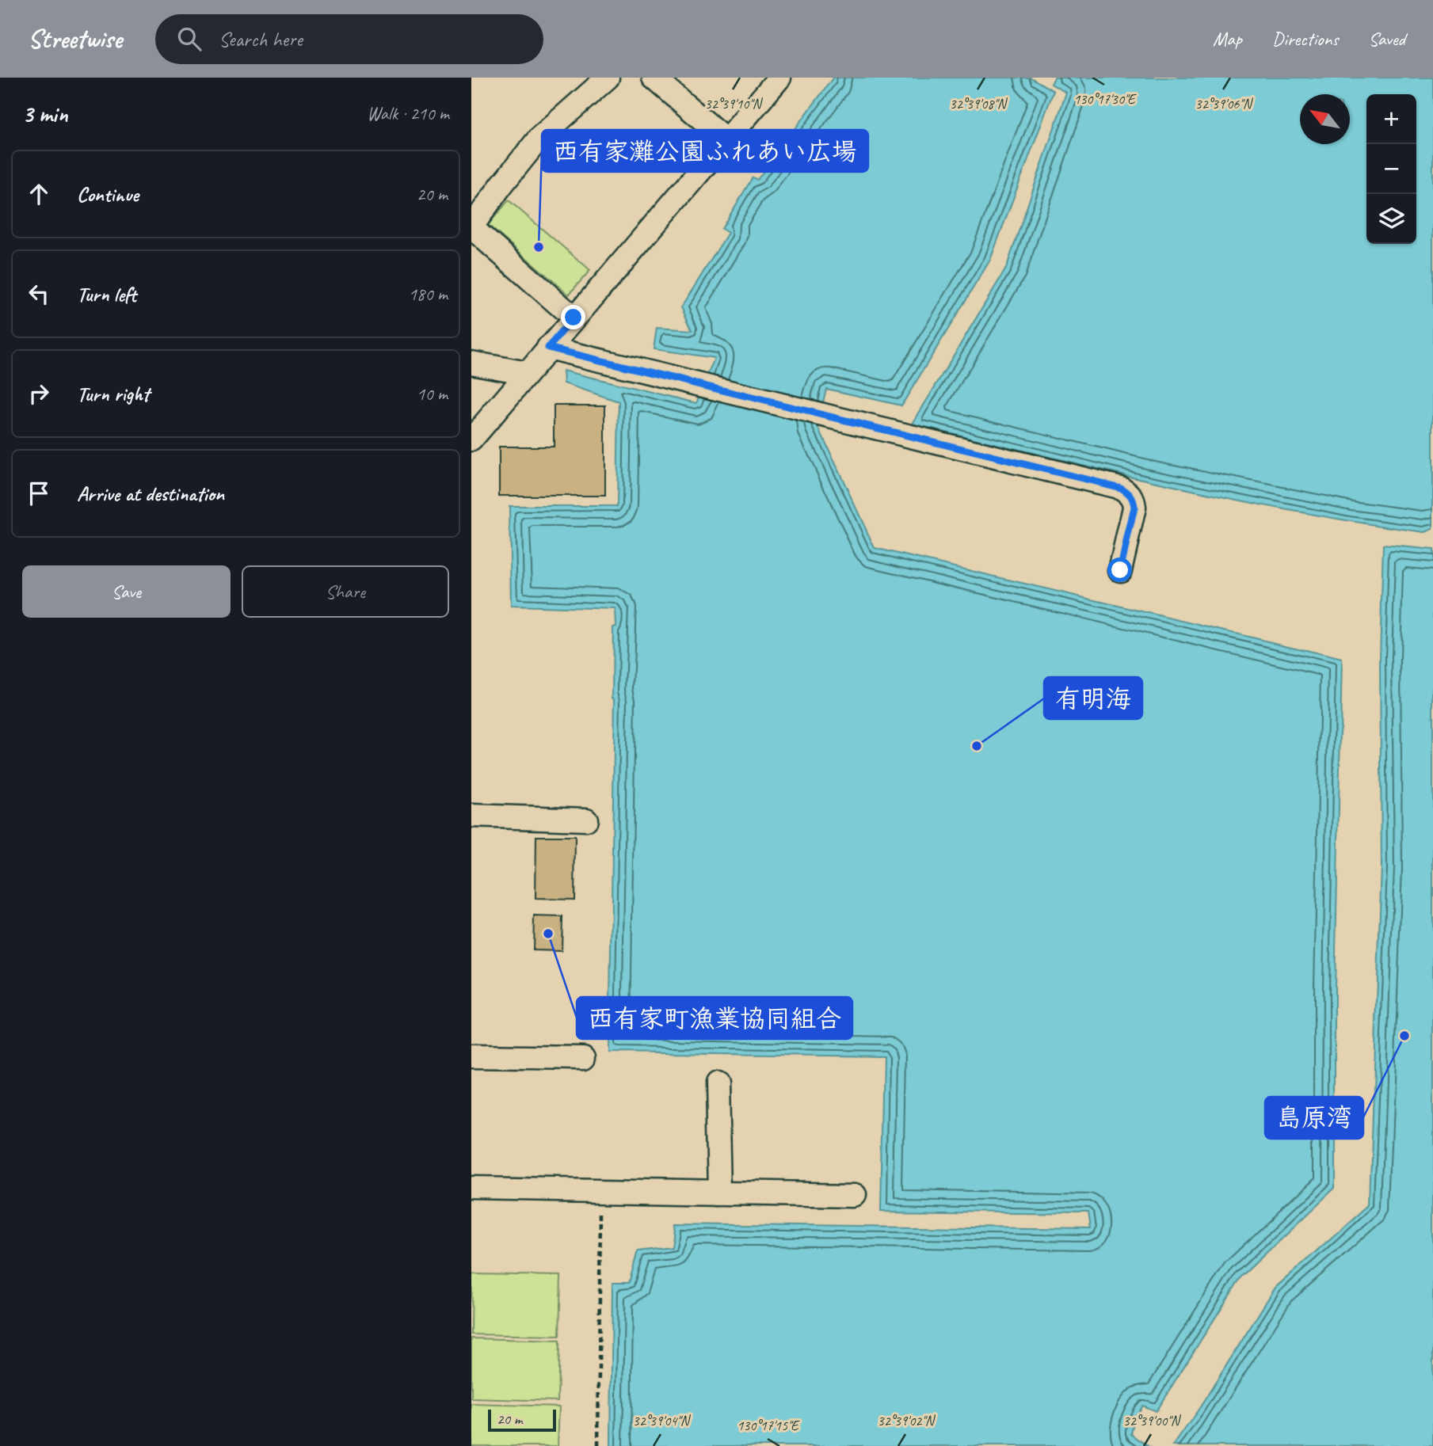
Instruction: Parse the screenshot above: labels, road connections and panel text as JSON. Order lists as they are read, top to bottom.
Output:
{
  "places": [
    "西有家灘公園ふれあい広場",
    "有明海",
    "西有家町漁業協同組合",
    "島原湾"
  ],
  "scale_bar": "20 m",
  "north": "top left",
  "page": {
    "header": "Streetwise",
    "search": "Search here",
    "nav": ["Map", "Directions", "Saved"],
    "heading": ["3 min", "Walk · 210 m"],
    "map_buttons": ["+", "−"],
    "list": [
      ["Continue", "20 m"],
      ["Turn left", "180 m"],
      ["Turn right", "10 m"],
      "Arrive at destination"
    ],
    "buttons": ["Save", "Share"],
    "scale": "20 m"
  },
  "coordinates": [
    "130°17'30\"E",
    "32°39'10\"N",
    "32°39'08\"N",
    "32°39'06\"N",
    "32°39'04\"N",
    "32°39'02\"N",
    "32°39'00\"N",
    "130°17'15\"E"
  ]
}
